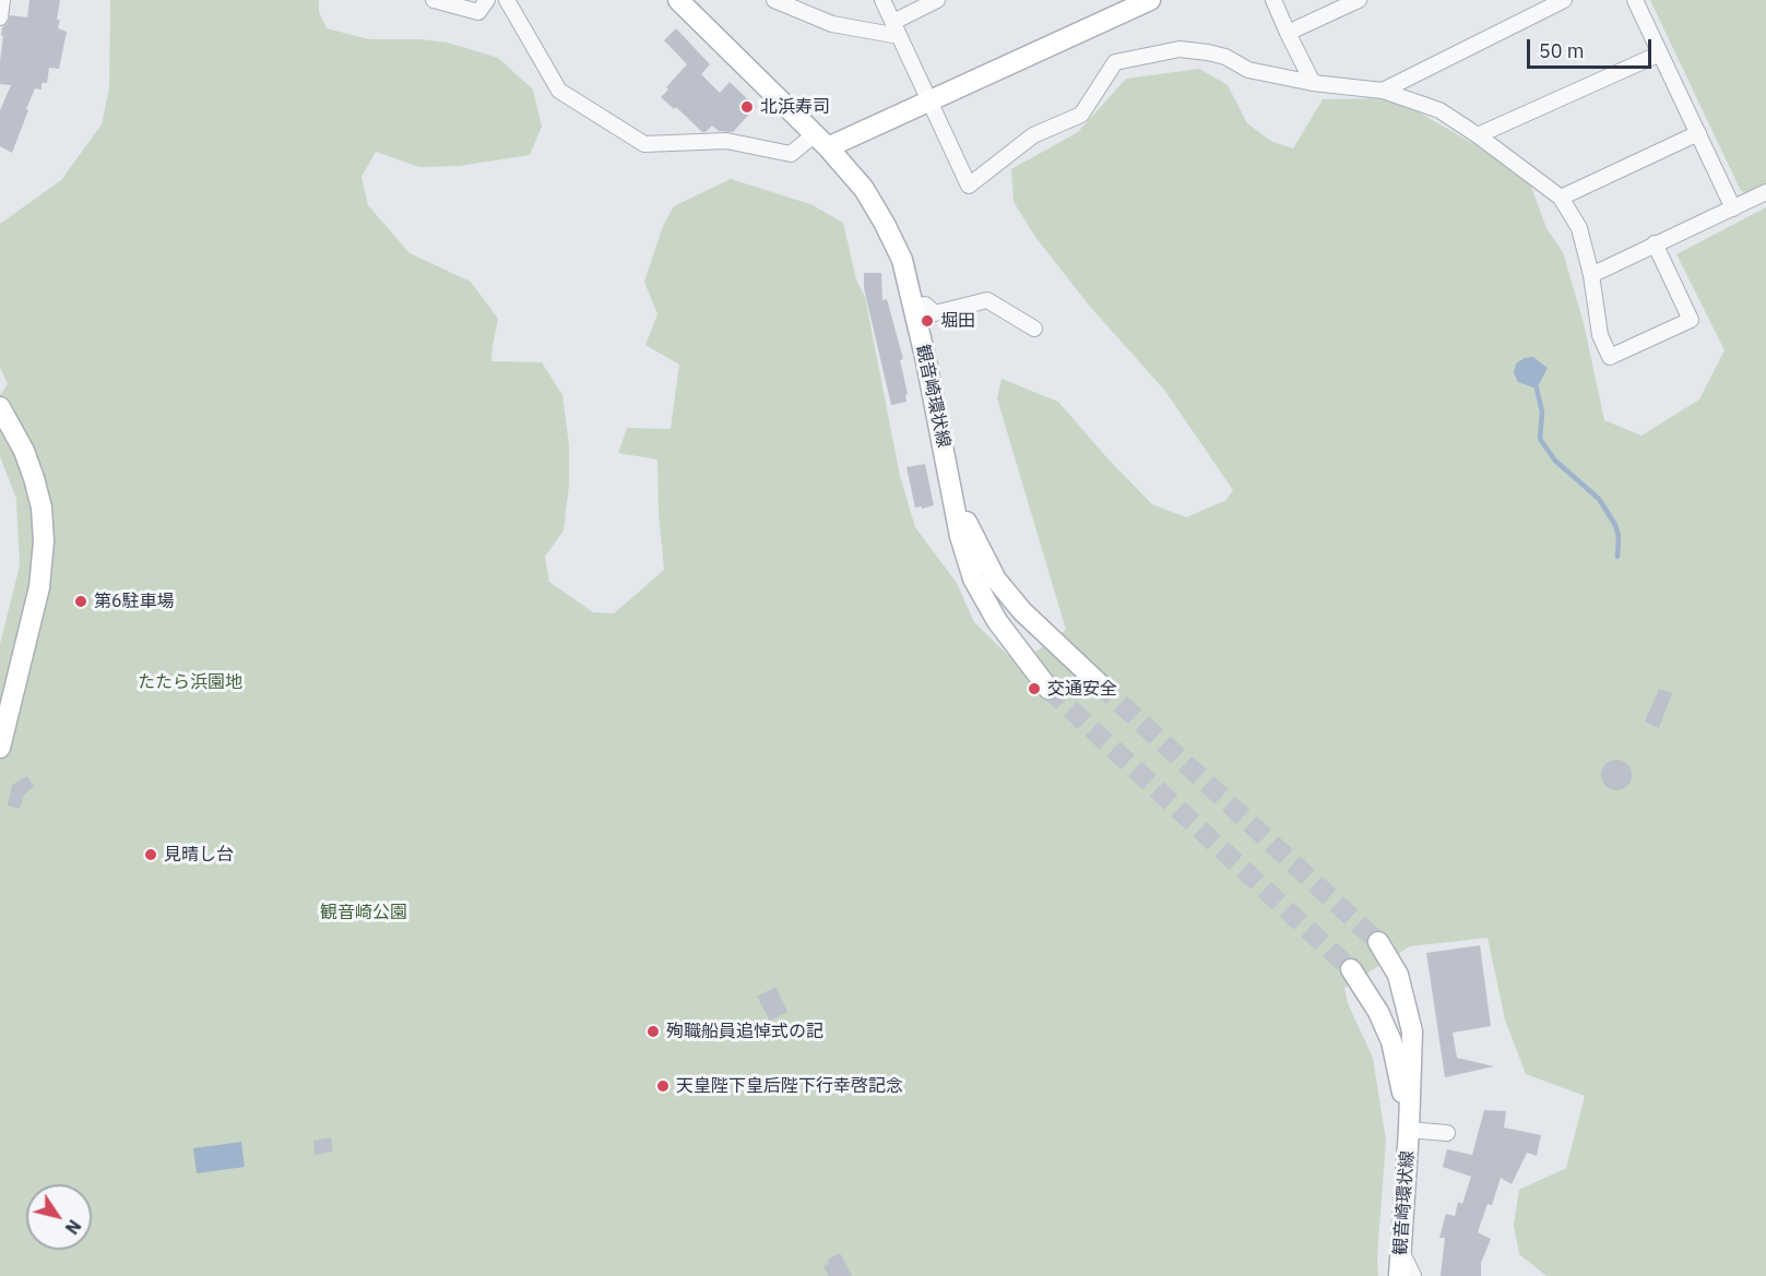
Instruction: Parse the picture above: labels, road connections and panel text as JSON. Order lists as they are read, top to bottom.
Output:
{
  "streets": {
    "main road": ["観音崎環状線"]
  },
  "parks": ["たたら浜園地", "観音崎公園"],
  "places": [
    "北浜寿司",
    "堀田",
    "第6駐車場",
    "交通安全",
    "見晴し台",
    "殉職船員追悼式の記",
    "天皇陛下皇后陛下行幸啓記念"
  ],
  "scale_bar": "50 m",
  "north": "bottom right"
}
